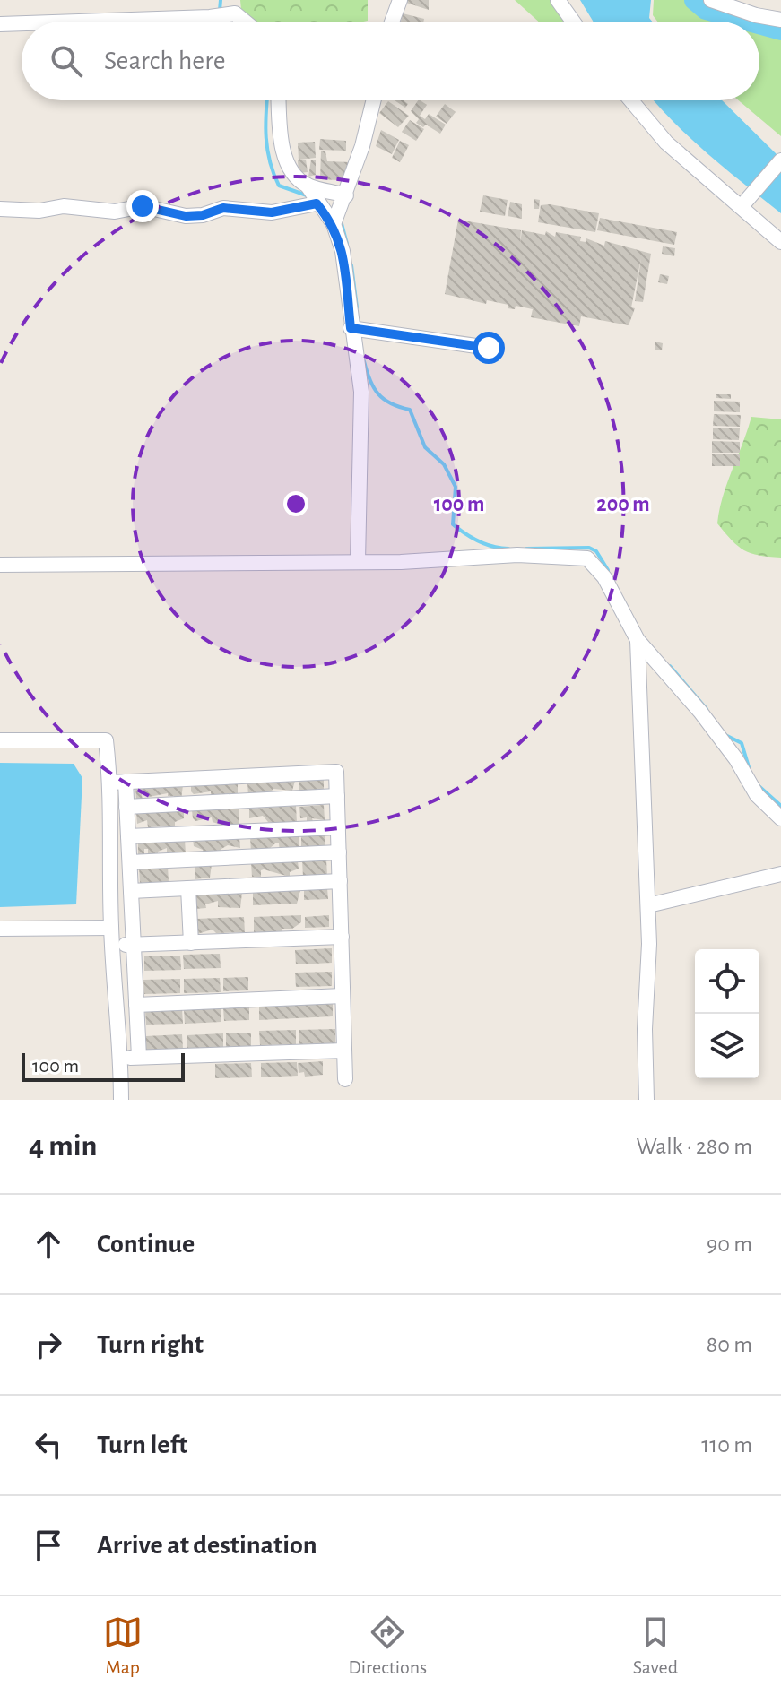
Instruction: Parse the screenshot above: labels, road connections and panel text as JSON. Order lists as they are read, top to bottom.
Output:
{
  "scale_bar": "100 m",
  "page": {
    "search": "Search here",
    "scale": "100 m",
    "heading": ["4 min", "Walk · 280 m"],
    "list": [
      ["Continue", "90 m"],
      ["Turn right", "80 m"],
      ["Turn left", "110 m"],
      "Arrive at destination"
    ],
    "nav": ["Map", "Directions", "Saved"]
  },
  "rings": ["100 m", "200 m"]
}
